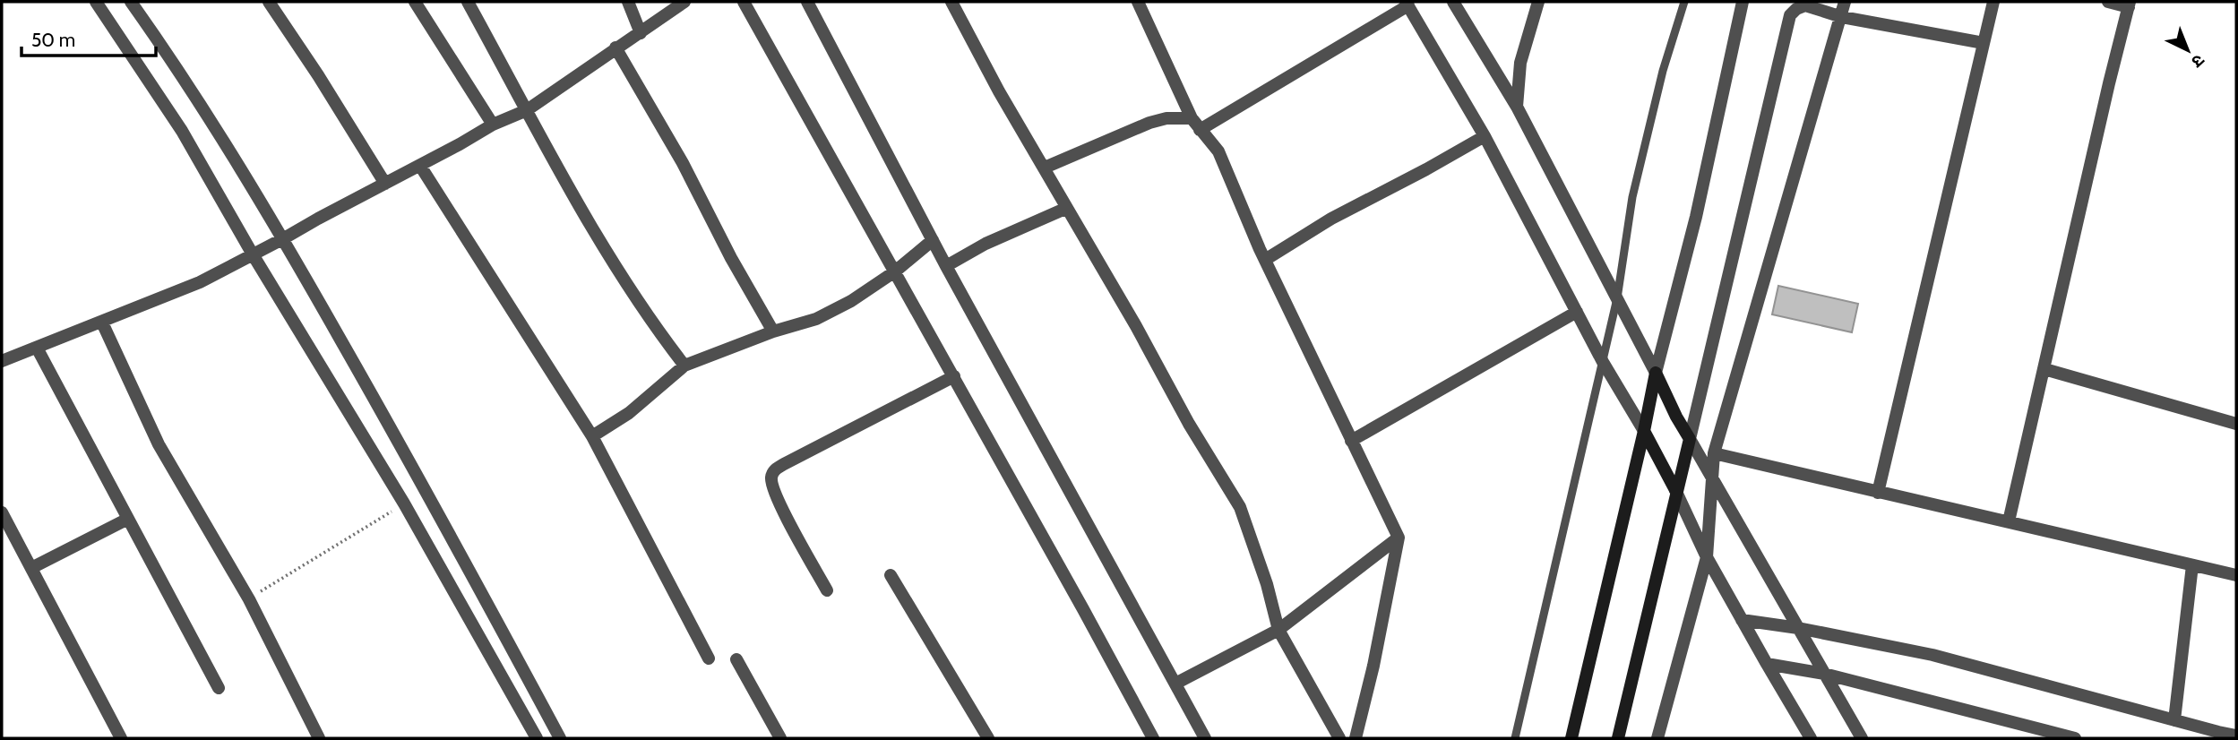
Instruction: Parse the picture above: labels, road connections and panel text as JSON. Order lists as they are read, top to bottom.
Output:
{
  "scale_bar": "50 m",
  "north": "bottom right"
}
